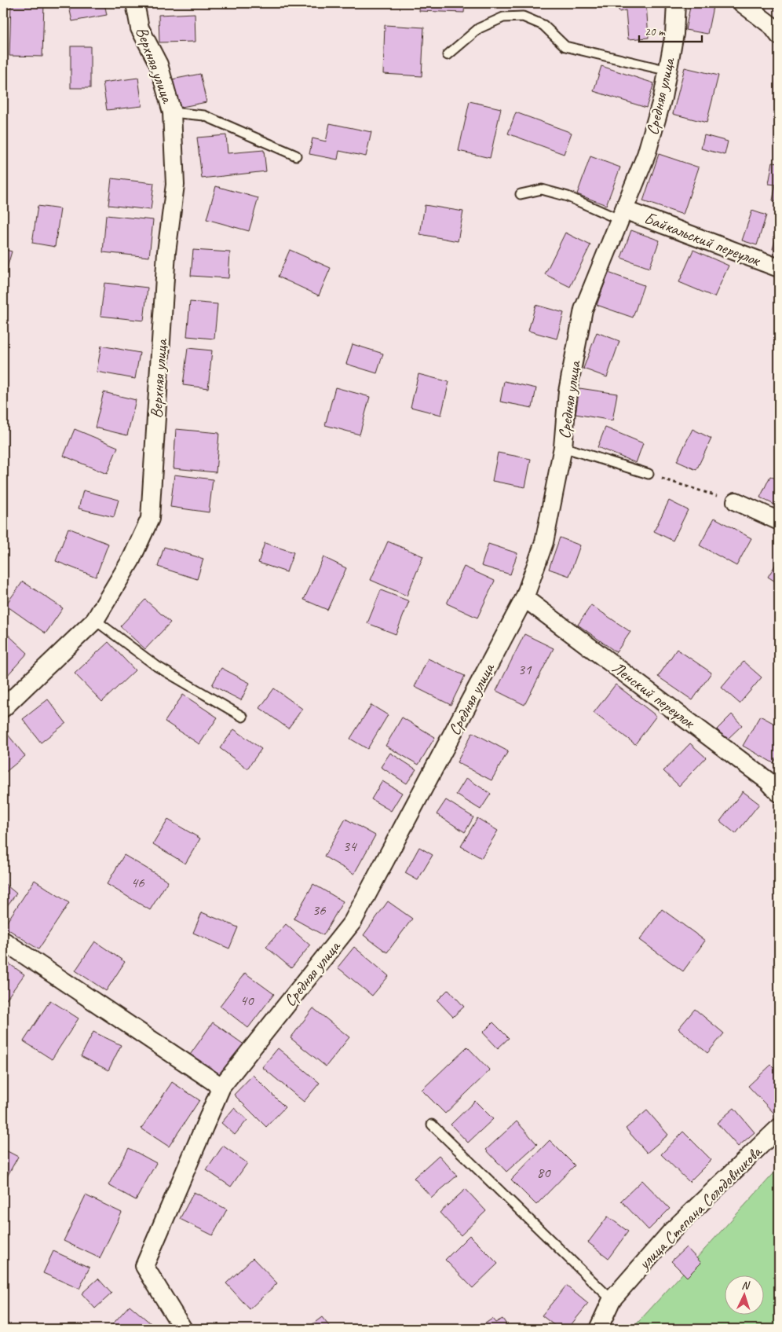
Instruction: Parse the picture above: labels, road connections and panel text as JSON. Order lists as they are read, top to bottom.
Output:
{
  "streets": {
    "street": [
      "Верхняя улица",
      "Средняя улица",
      "Байкальский переулок",
      "Ленский переулок",
      "улица Степана Солодовникова"
    ]
  },
  "crossings": [
    ["Средняя улица", "Байкальский переулок"],
    ["Средняя улица", "Ленский переулок"]
  ],
  "house_numbers": [
    "31",
    "34",
    "46",
    "36",
    "40",
    "80"
  ],
  "scale_bar": "20 m",
  "north": "top"
}
